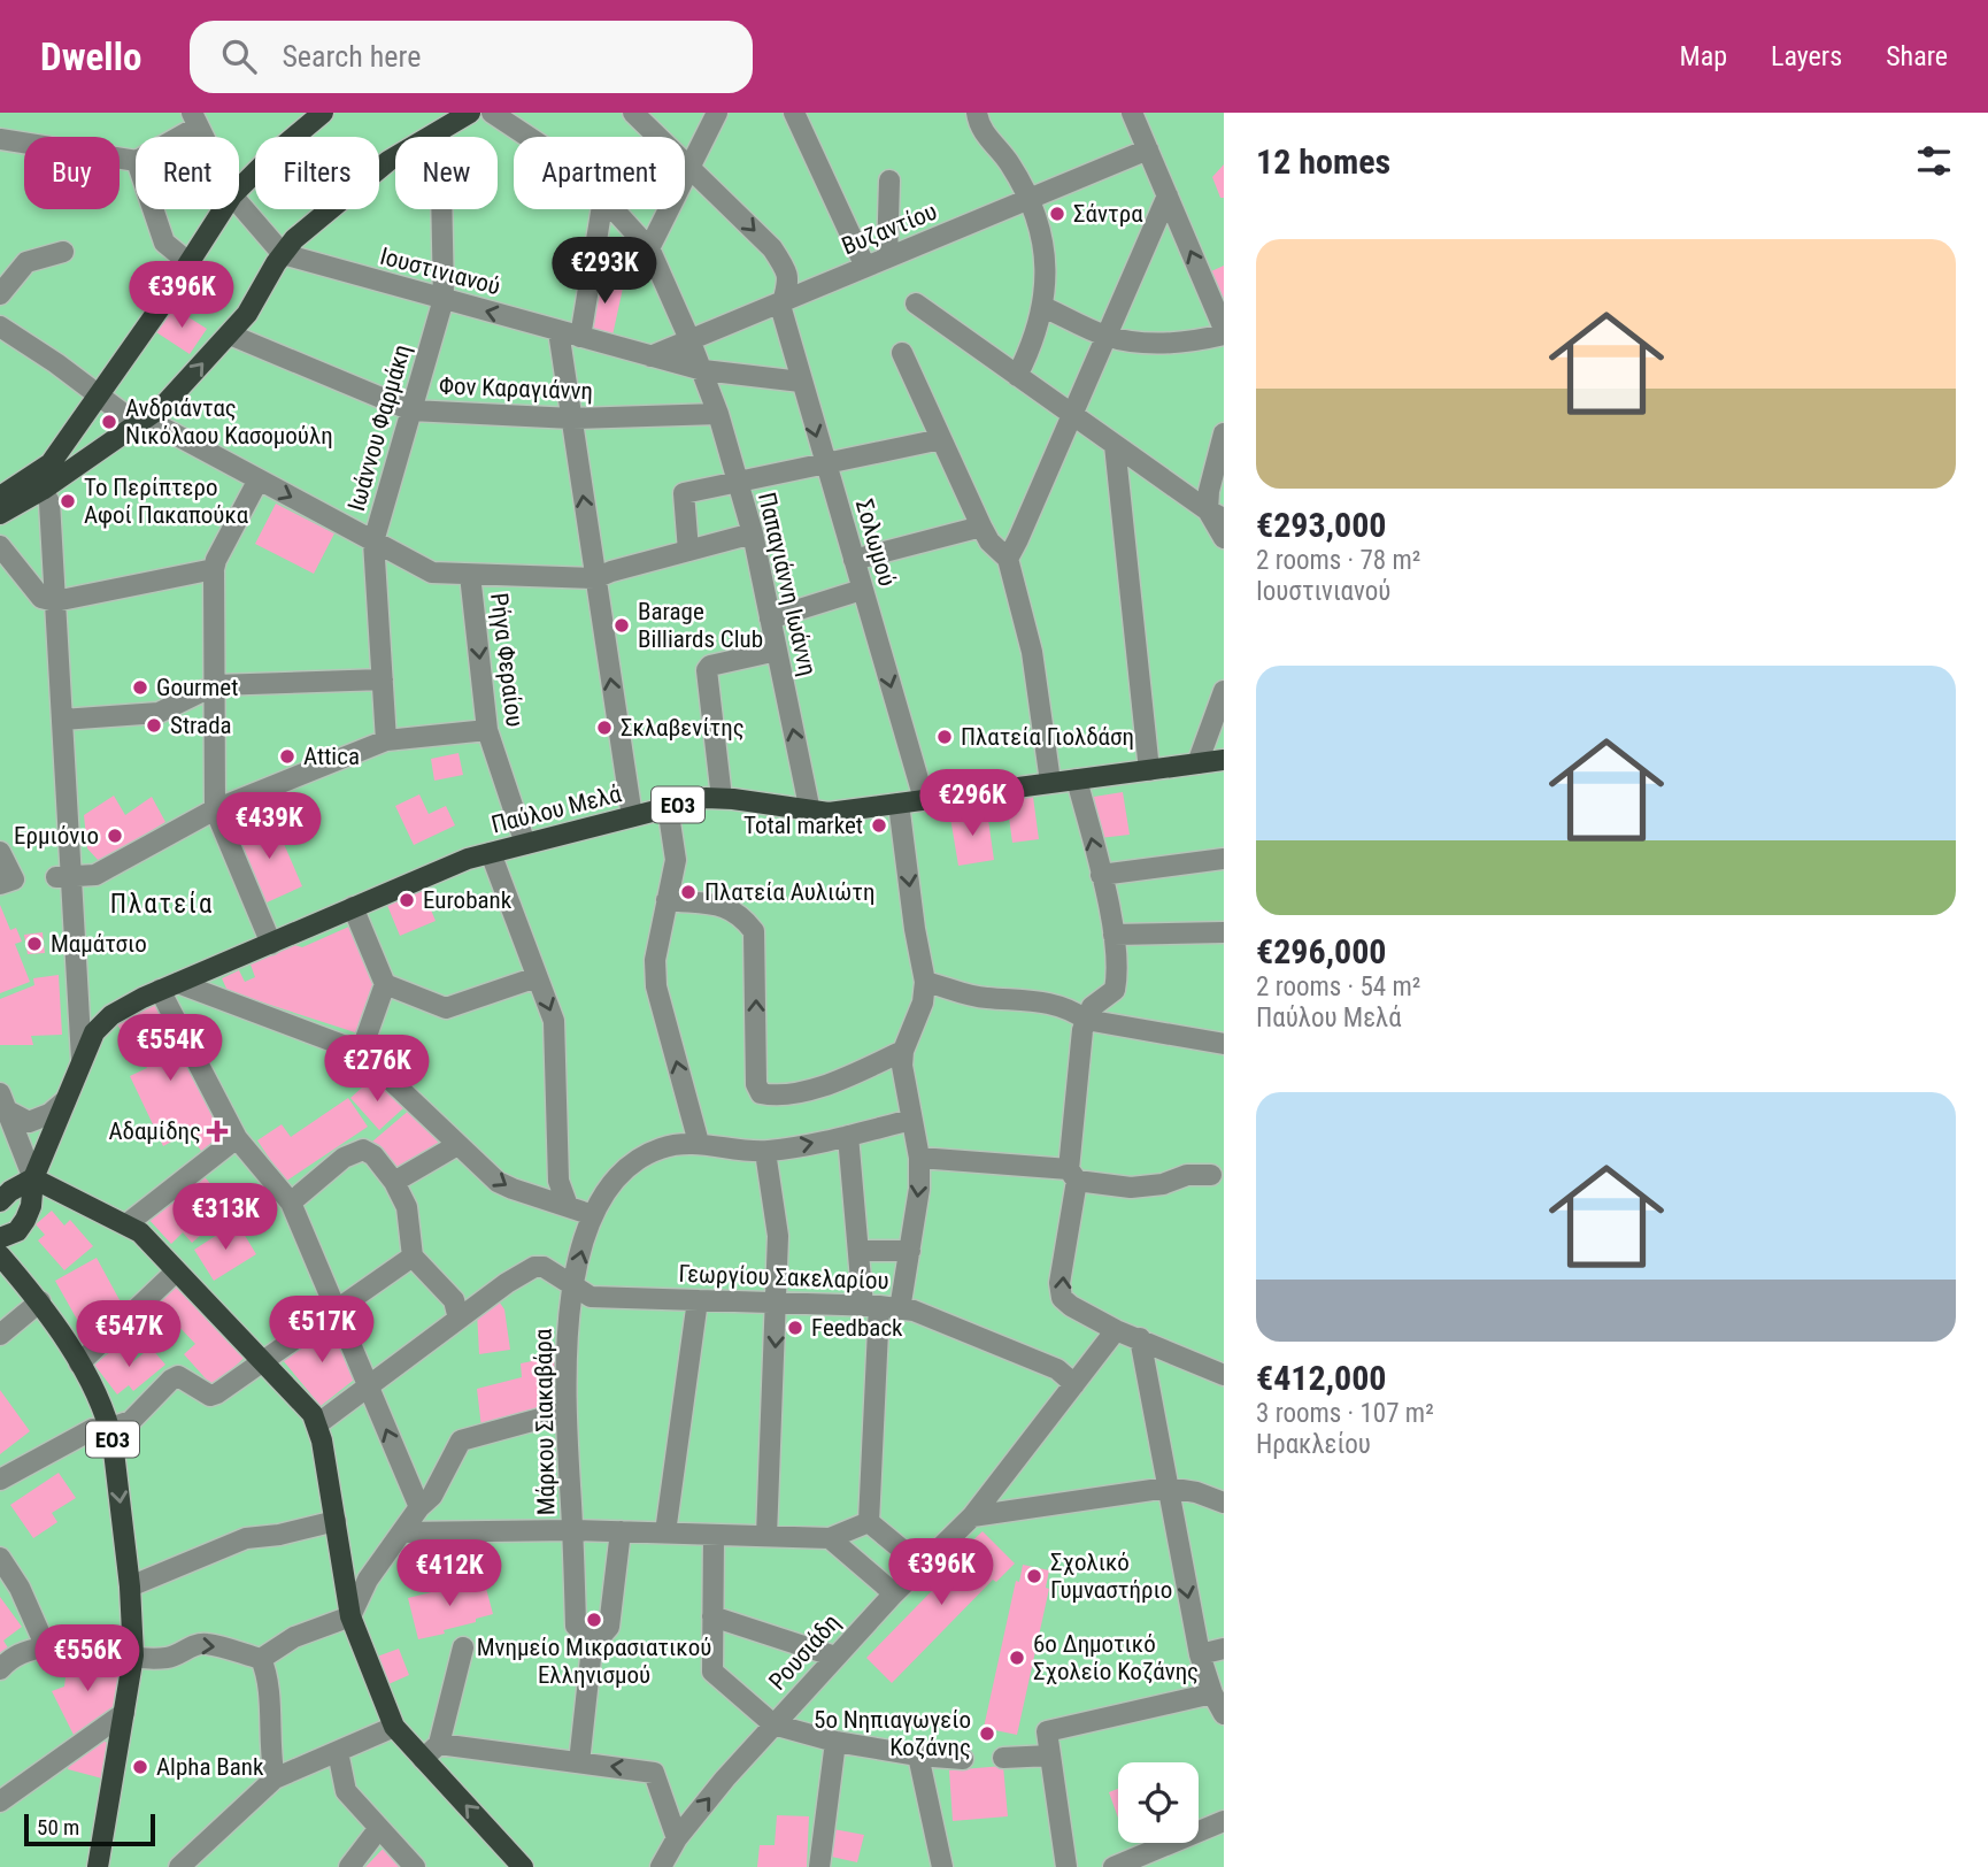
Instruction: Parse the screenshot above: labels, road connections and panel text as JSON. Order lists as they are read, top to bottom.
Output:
{
  "streets": {
    "main road": ["ΕΟ3", "Παύλου Μελά"],
    "street": [
      "Βυζαντίου",
      "Ιουστινιανού",
      "Φον Καραγιάννη",
      "Ιωάννου Φαρμάκη",
      "Σολωμού",
      "Παπαγιάννη Ιωάννη",
      "Ρήγα Φεραίου",
      "Γεωργίου Σακελαρίου",
      "Μάρκου Σιακαβάρα",
      "Ρουσιάδη"
    ]
  },
  "crossings": [
    ["Βυζαντίου", "Ιουστινιανού"],
    ["Βυζαντίου", "Σολωμού"],
    ["Βυζαντίου", "Παπαγιάννη Ιωάννη"],
    ["Ιουστινιανού", "Ιωάννου Φαρμάκη"],
    ["Ιουστινιανού", "Σολωμού"],
    ["Ιουστινιανού", "Παπαγιάννη Ιωάννη"],
    ["Φον Καραγιάννη", "Ιωάννου Φαρμάκη"],
    ["Φον Καραγιάννη", "Παπαγιάννη Ιωάννη"],
    ["Σολωμού", "Παύλου Μελά"],
    ["Παπαγιάννη Ιωάννη", "Παύλου Μελά"],
    ["Ρήγα Φεραίου", "Παύλου Μελά"],
    ["ΕΟ3", "Παύλου Μελά"],
    ["Γεωργίου Σακελαρίου", "Μάρκου Σιακαβάρα"],
    ["Γεωργίου Σακελαρίου", "Ρουσιάδη"]
  ],
  "districts": ["Πλατεία"],
  "places": {
    "other": [
      "Σάντρα",
      "Ανδριάντας Νικόλαου Κασομούλη",
      "Το Περίπτερο Αφοί Πακαπούκα",
      "Barage Billiards Club",
      "Gourmet",
      "Strada",
      "Σκλαβενίτης",
      "Πλατεία Γιολδάση",
      "Attica",
      "Total market",
      "Ερμιόνιο",
      "Πλατεία Αυλιώτη",
      "Eurobank",
      "Μαμάτσιο",
      "Feedback",
      "Σχολικό Γυμναστήριο",
      "Μνημείο Μικρασιατικού Ελληνισμού",
      "6ο Δημοτικό Σχολείο Κοζάνης",
      "5ο Νηπιαγωγείο Κοζάνης",
      "Alpha Bank"
    ],
    "health": ["Αδαμίδης"]
  },
  "scale_bar": "50 m",
  "page": {
    "header": "Dwello",
    "search": "Search here",
    "nav": ["Map", "Layers", "Share"],
    "heading": "12 homes",
    "chip": [
      "Buy",
      "Rent",
      "Filters",
      "New",
      "Apartment"
    ],
    "list": [
      {
        "name": "€293,000",
        "note": "2 rooms · 78 m² · Ιουστινιανού"
      },
      {
        "name": "€296,000",
        "note": "2 rooms · 54 m² · Παύλου Μελά"
      },
      {
        "name": "€412,000",
        "note": "3 rooms · 107 m² · Ηρακλείου"
      }
    ],
    "price": [
      "€293K",
      "€396K",
      "€296K",
      "€439K",
      "€554K",
      "€276K",
      "€313K",
      "€517K",
      "€547K",
      "€396K",
      "€412K",
      "€556K"
    ],
    "scale": "50 m"
  }
}
